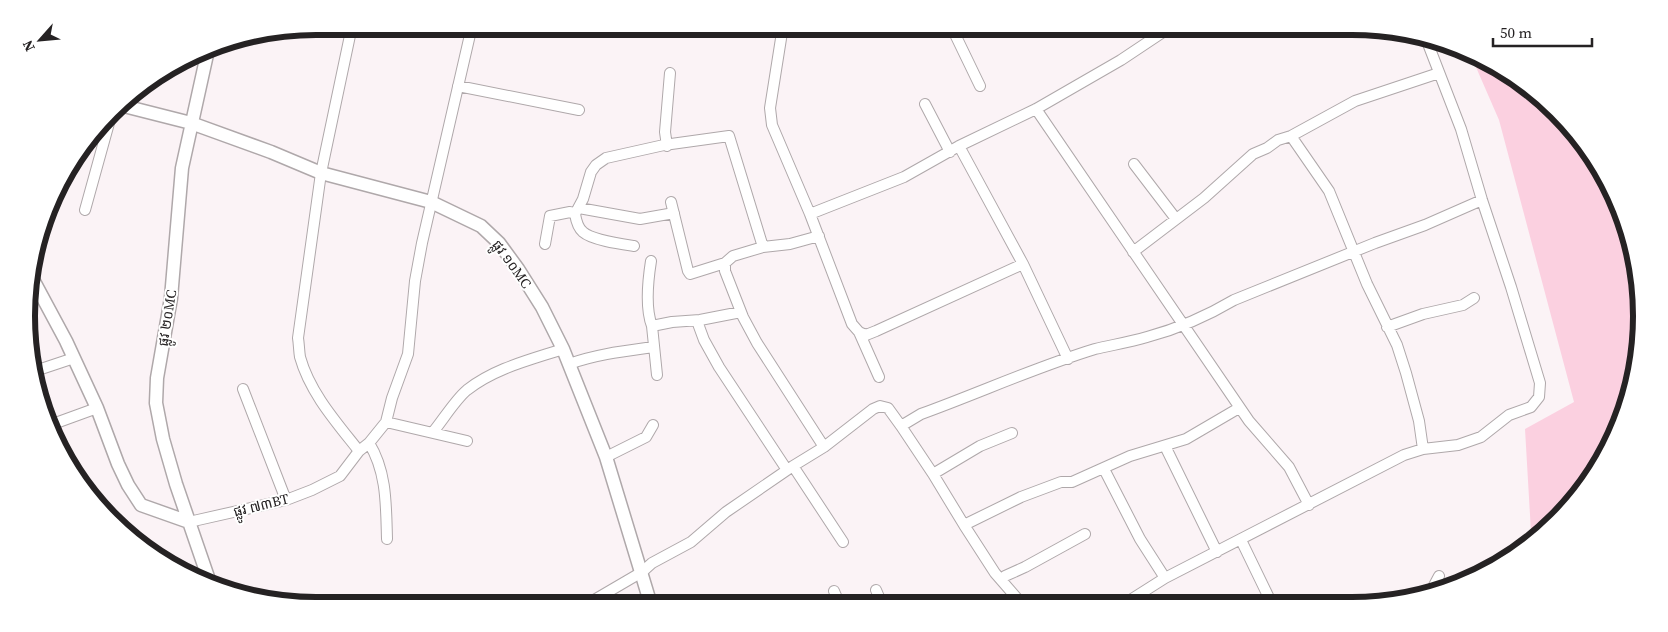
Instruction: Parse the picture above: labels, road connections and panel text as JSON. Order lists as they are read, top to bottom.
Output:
{
  "streets": {
    "street": ["ផ្លូវ ១០MC", "ផ្លូវ ២០MC", "ផ្លូវ ៧៣BT"]
  },
  "crossings": [
    ["ផ្លូវ ១០MC", "ផ្លូវ ២០MC"],
    ["ផ្លូវ ១០MC", "ផ្លូវ ៧៣BT"],
    ["ផ្លូវ ២០MC", "ផ្លូវ ៧៣BT"]
  ],
  "scale_bar": "50 m",
  "north": "bottom left"
}
